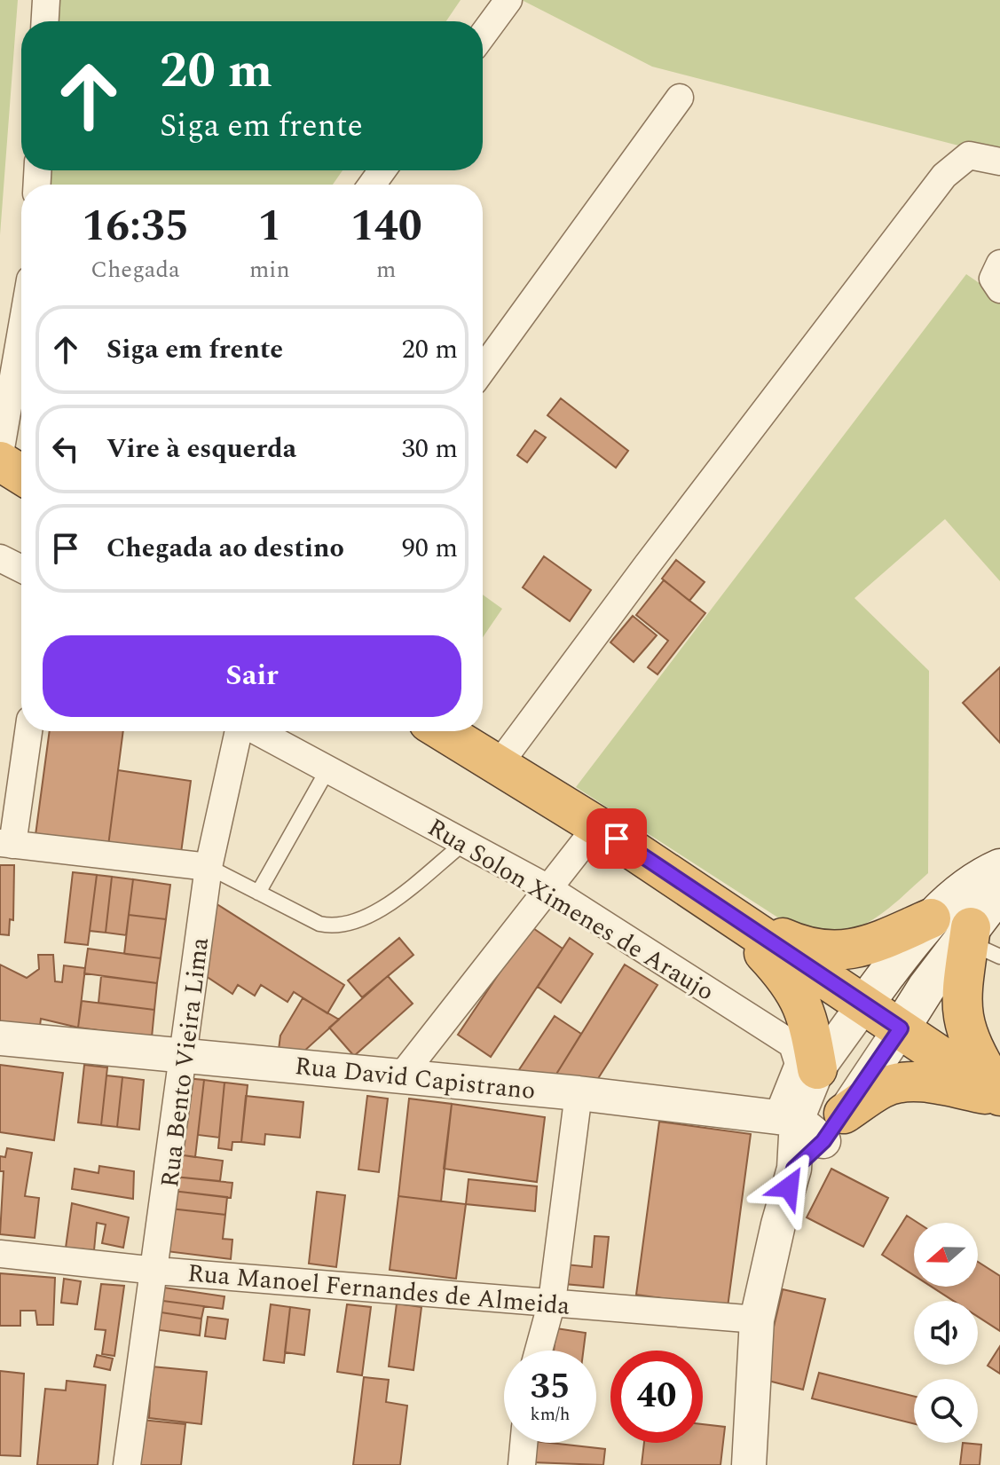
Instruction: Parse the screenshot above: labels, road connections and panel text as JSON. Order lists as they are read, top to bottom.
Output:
{
  "streets": {
    "street": [
      "Rua Solon Ximenes de Araujo",
      "Rua Bento Vieira Lima",
      "Rua David Capistrano",
      "Rua Manoel Fernandes de Almeida"
    ]
  },
  "crossings": [
    ["Rua Solon Ximenes de Araujo", "Rua David Capistrano"],
    ["Rua Bento Vieira Lima", "Rua David Capistrano"],
    ["Rua Bento Vieira Lima", "Rua Manoel Fernandes de Almeida"]
  ],
  "north": "left",
  "page": {
    "turn": ["20 m", "Siga em frente"],
    "eta": [
      "16:35",
      "Chegada",
      "1",
      "min",
      "140",
      "m"
    ],
    "list": [
      {
        "name": "Siga em frente",
        "value": "20 m"
      },
      {
        "name": "Vire à esquerda",
        "value": "30 m"
      },
      {
        "name": "Chegada ao destino",
        "value": "90 m"
      }
    ],
    "buttons": "Sair",
    "speed": "35 km/h",
    "limit": "40"
  }
}
